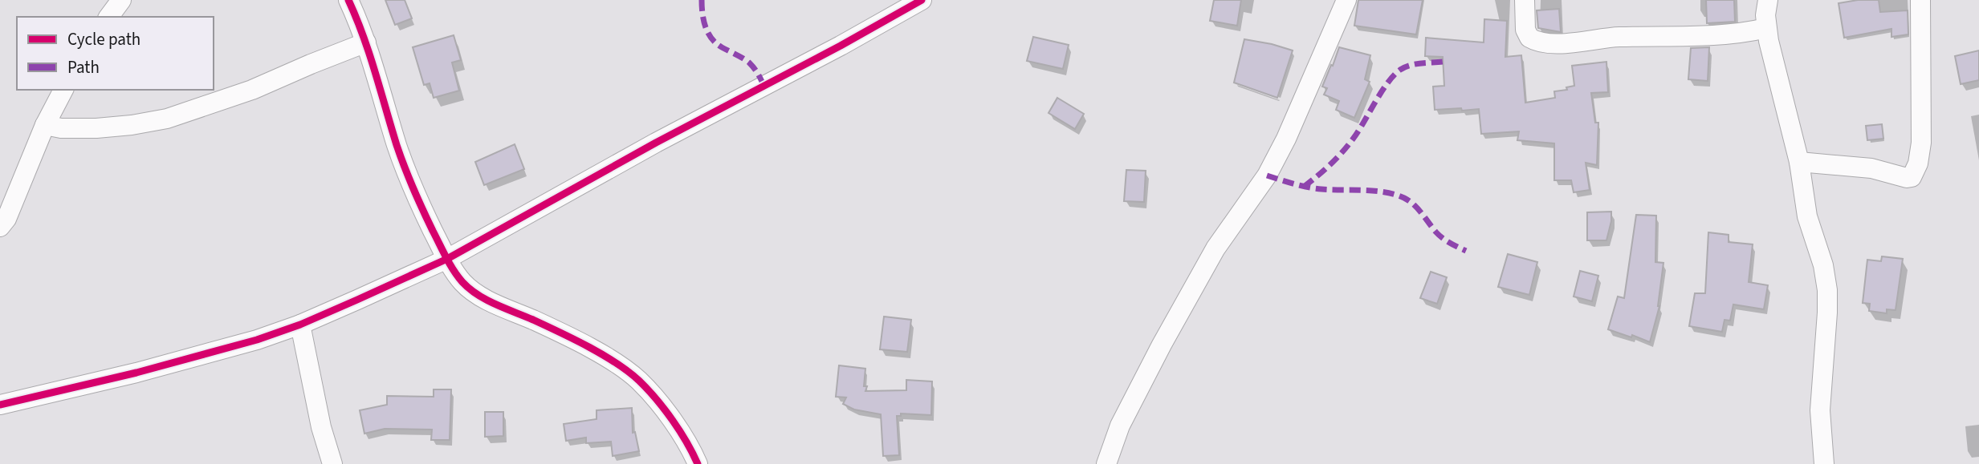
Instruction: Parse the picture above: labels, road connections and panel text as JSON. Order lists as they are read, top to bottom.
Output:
{
  "legend": ["Cycle path", "Path"]
}
